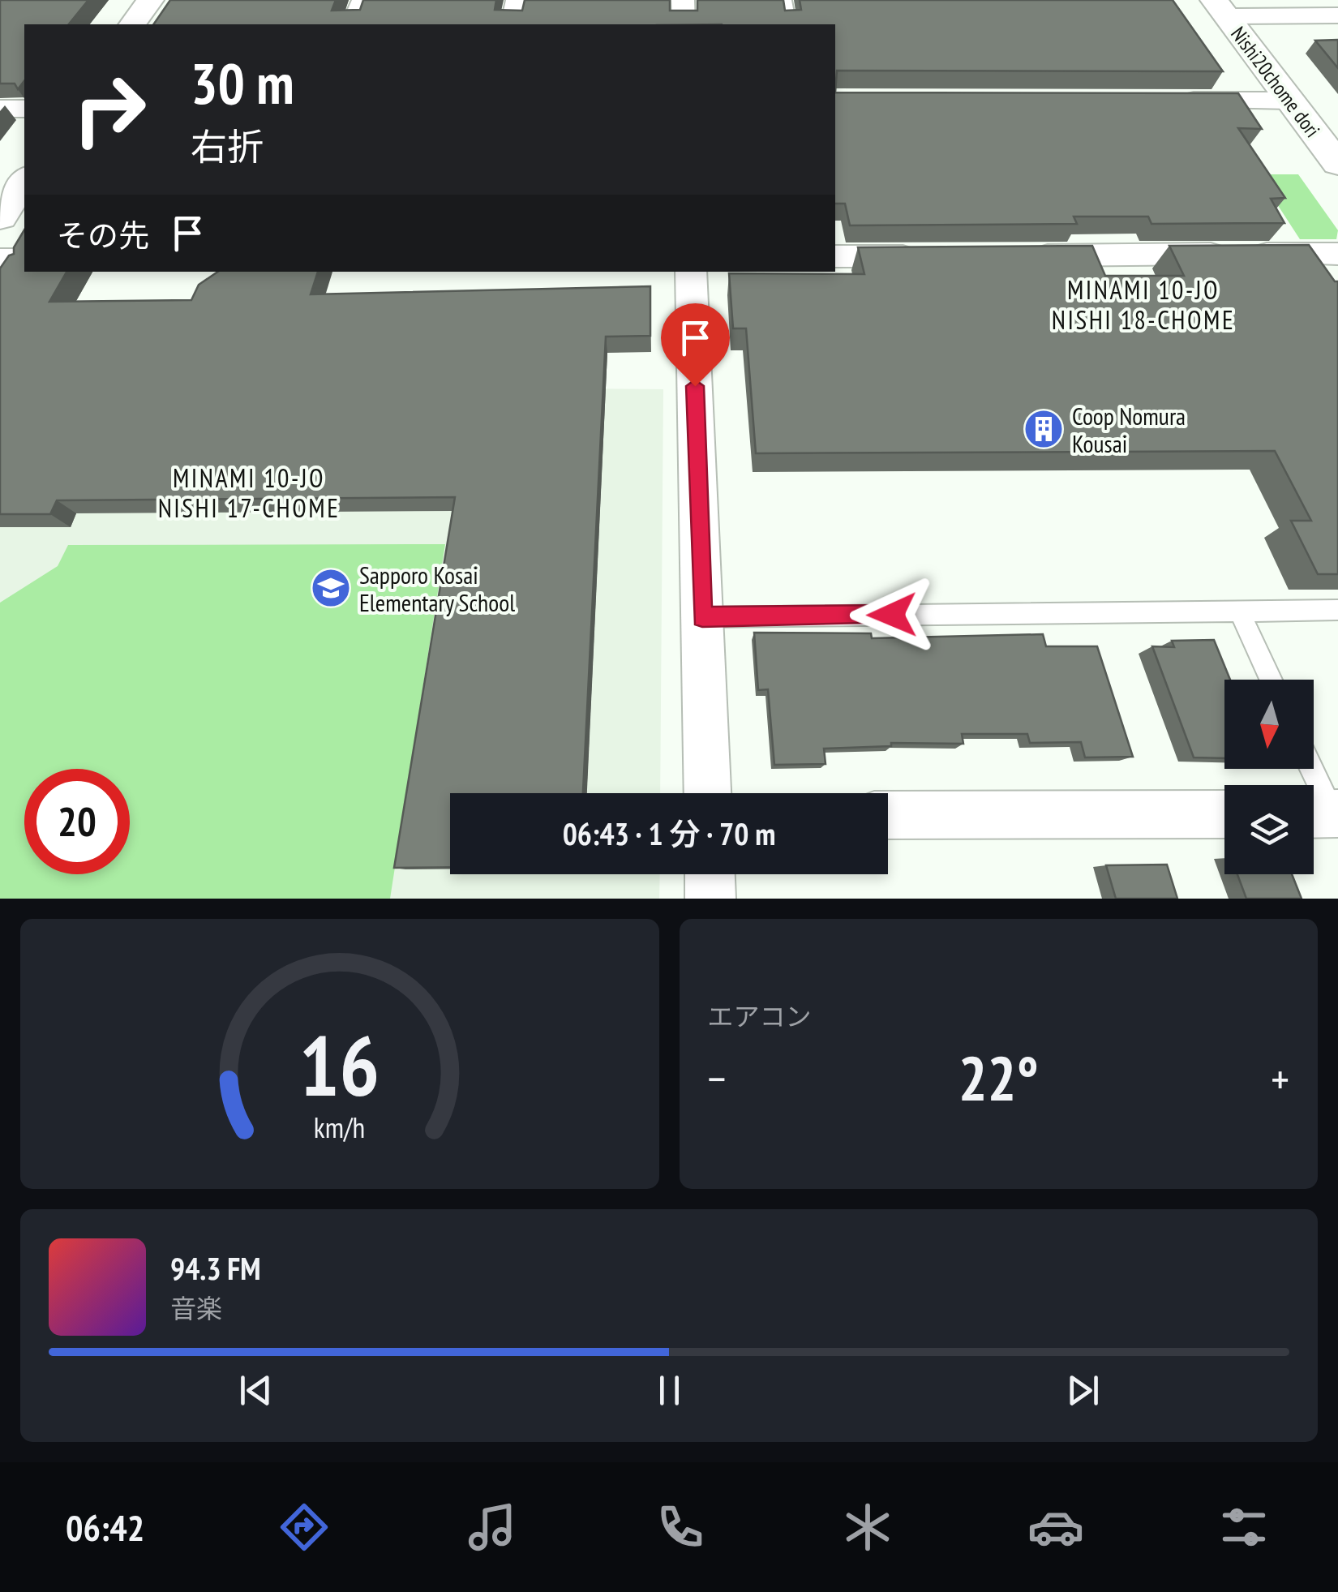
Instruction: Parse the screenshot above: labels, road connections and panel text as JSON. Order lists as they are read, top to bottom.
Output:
{
  "streets": {
    "street": ["Nishi20chome dori"]
  },
  "districts": ["MINAMI 10-JO NISHI 18-CHOME", "MINAMI 10-JO NISHI 17-CHOME"],
  "places": {
    "building": ["Coop Nomura Kousai"],
    "school or university": ["Sapporo Kosai Elementary School"]
  },
  "north": "bottom",
  "page": {
    "turn": ["30 m", "右折"],
    "then": "その先",
    "limit": "20",
    "trip": "06:43 · 1 分 · 70 m",
    "tile": "エアコン",
    "heat": ["−", "22°", "+"],
    "song": ["94.3 FM", "音楽"],
    "tabs": "06:42",
    "gauge": ["16", "km/h"]
  }
}
